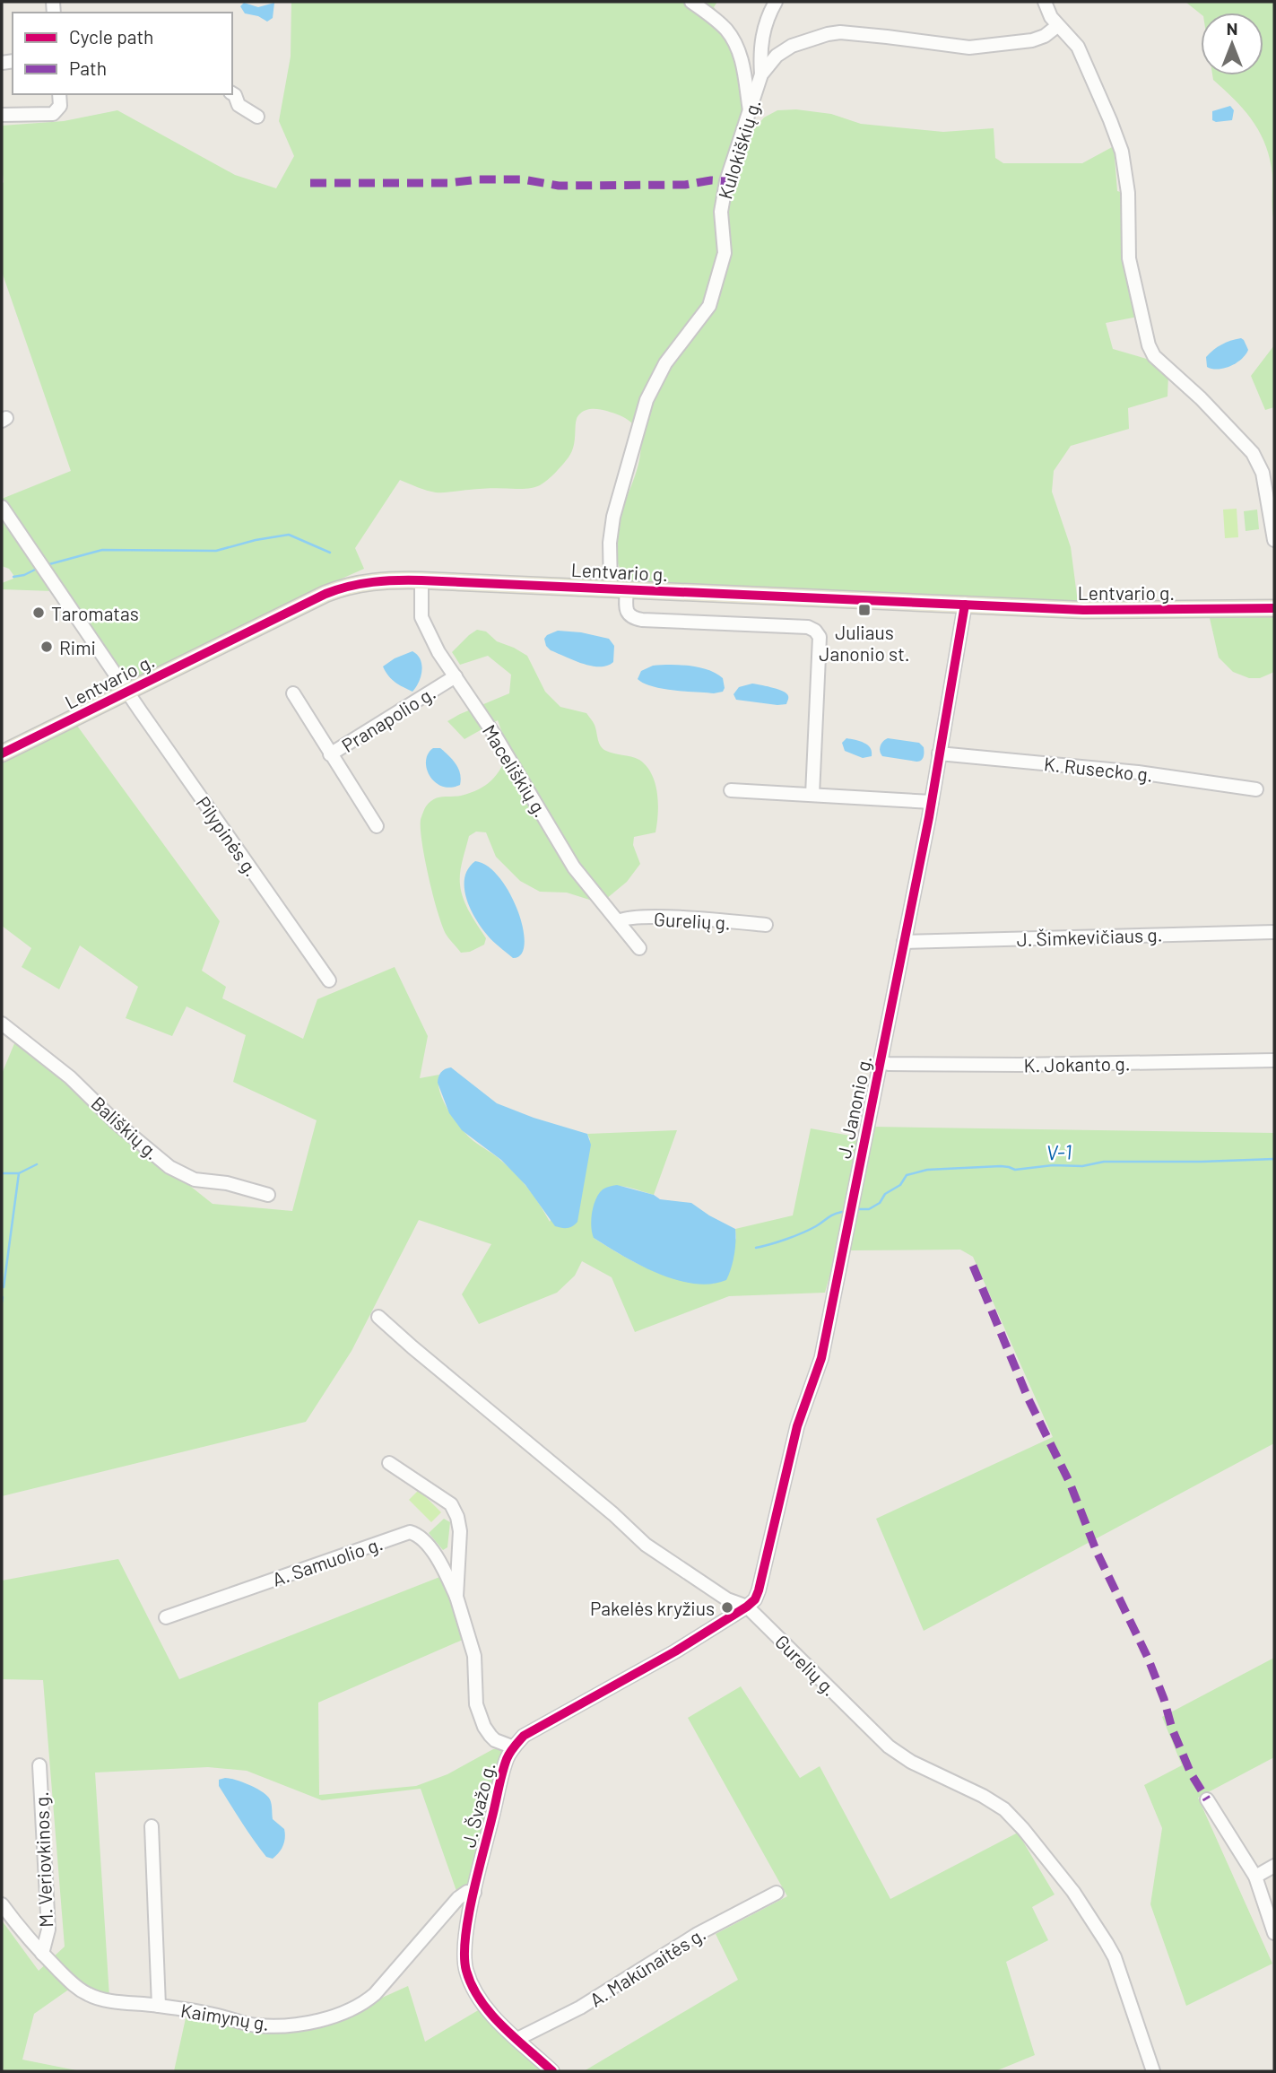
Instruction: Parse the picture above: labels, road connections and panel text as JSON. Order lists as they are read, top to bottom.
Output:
{
  "streets": {
    "main road": ["Lentvario g."],
    "street": [
      "Kulokiškių g.",
      "Pranapolio g.",
      "K. Rusecko g.",
      "Maceliškių g.",
      "Pilypinės g.",
      "Gurelių g.",
      "J. Šimkevičiaus g.",
      "K. Jokanto g.",
      "J. Janonio g.",
      "Bališkių g.",
      "A. Samuolio g.",
      "J. Švažo g.",
      "M. Veriovkinos g.",
      "A. Makūnaitės g.",
      "Kaimynų g."
    ]
  },
  "crossings": [
    ["Kulokiškių g.", "Lentvario g."],
    ["Lentvario g.", "Maceliškių g."],
    ["Lentvario g.", "Pilypinės g."],
    ["Lentvario g.", "J. Janonio g."],
    ["Pranapolio g.", "Maceliškių g."],
    ["K. Rusecko g.", "J. Janonio g."],
    ["Maceliškių g.", "Gurelių g."],
    ["Gurelių g.", "J. Janonio g."],
    ["Gurelių g.", "J. Švažo g."],
    ["J. Šimkevičiaus g.", "J. Janonio g."],
    ["K. Jokanto g.", "J. Janonio g."],
    ["J. Janonio g.", "J. Švažo g."],
    ["J. Švažo g.", "A. Makūnaitės g."],
    ["J. Švažo g.", "Kaimynų g."],
    ["M. Veriovkinos g.", "Kaimynų g."]
  ],
  "water": ["V-1"],
  "places": {
    "transit": ["Juliaus Janonio st."],
    "other": ["Taromatas", "Rimi", "Pakelės kryžius"]
  },
  "legend": ["Cycle path", "Path"],
  "north": "top"
}
